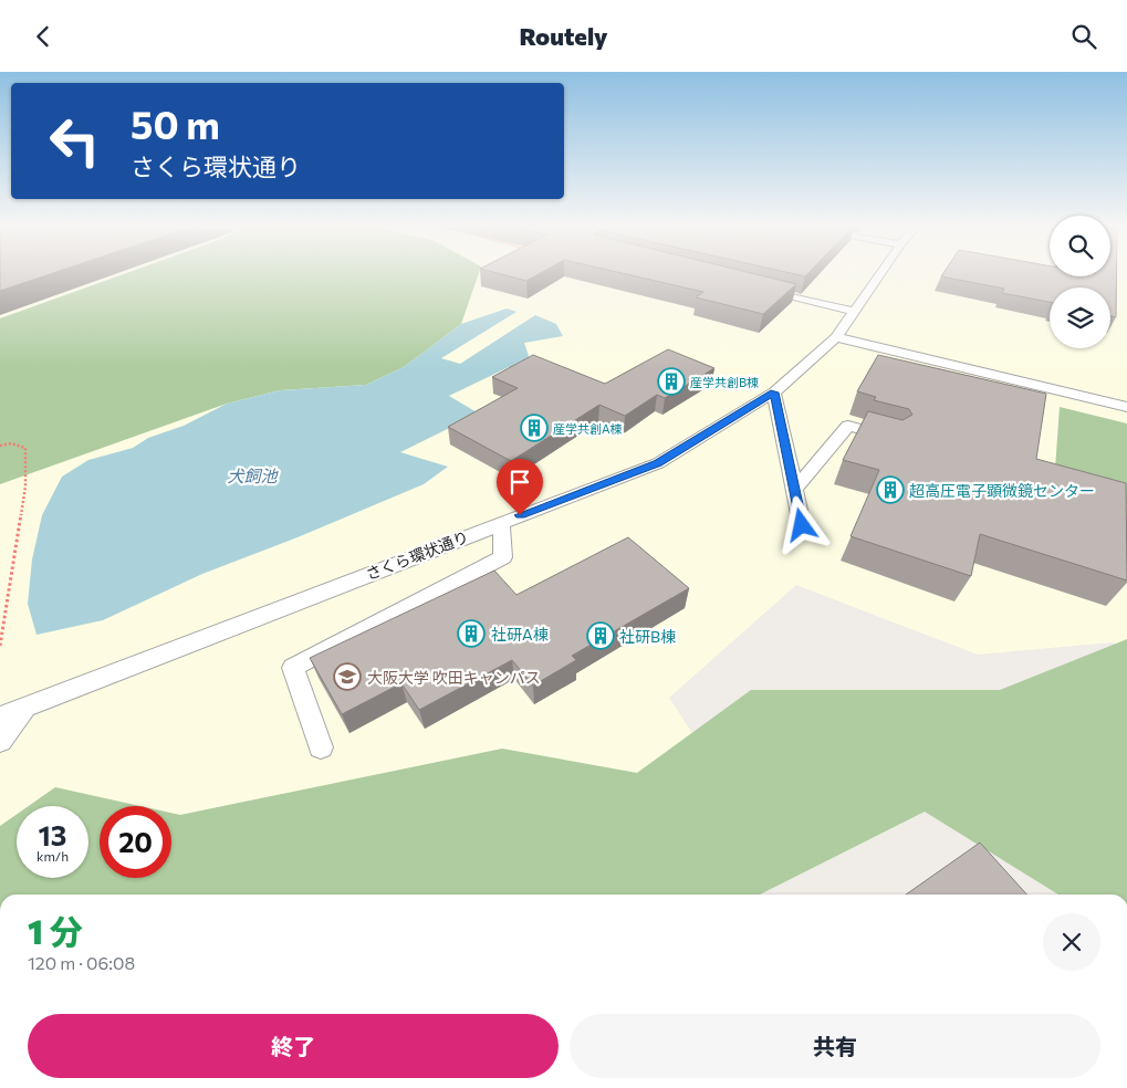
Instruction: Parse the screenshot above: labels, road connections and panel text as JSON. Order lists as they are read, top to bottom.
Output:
{
  "streets": {
    "lane": ["さくら環状通り"]
  },
  "water": ["犬飼池"],
  "places": {
    "building": [
      "産学共創B棟",
      "産学共創A棟",
      "超高圧電子顕微鏡センター",
      "社研A棟",
      "社研B棟"
    ],
    "school or university": ["大阪大学 吹田キャンパス"]
  },
  "page": {
    "header": "Routely",
    "turn": ["50 m", "さくら環状通り"],
    "speed": "13 km/h",
    "limit": "20",
    "heading": ["1 分", "120 m · 06:08"],
    "buttons": ["終了", "共有"]
  }
}
